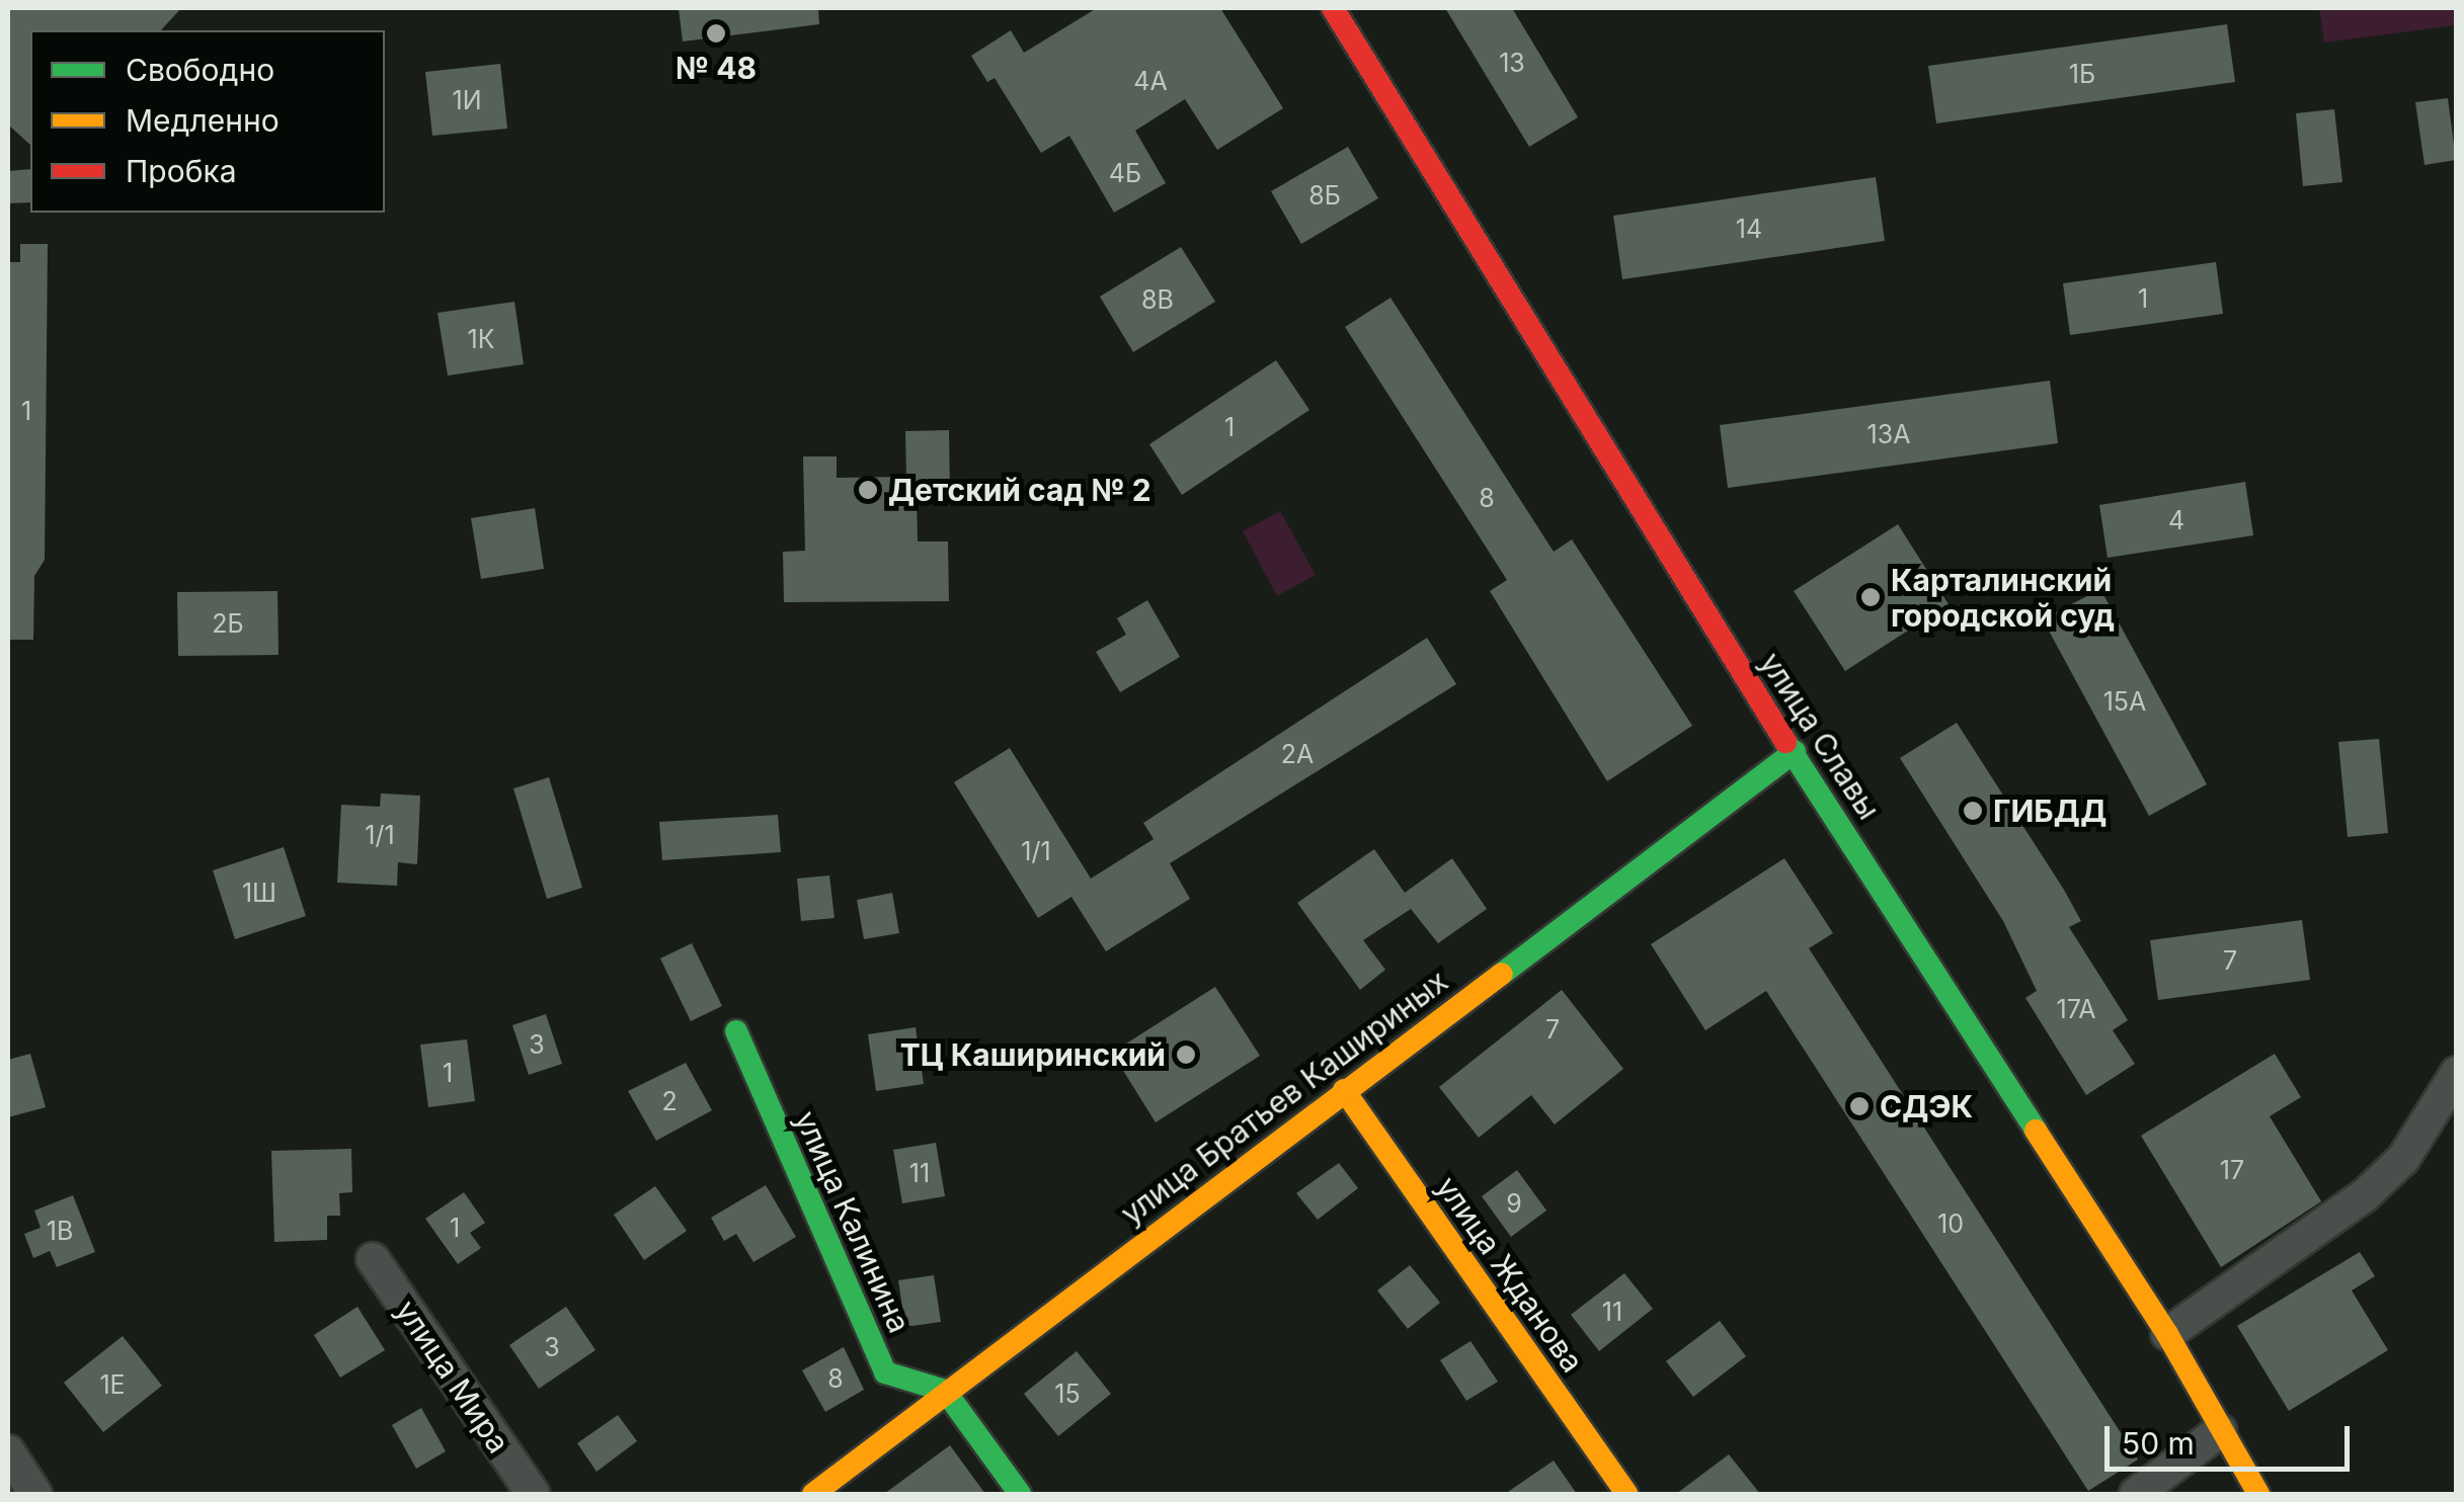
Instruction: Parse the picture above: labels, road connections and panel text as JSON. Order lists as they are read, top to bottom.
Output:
{
  "streets": {
    "main road": [
      "улица Славы",
      "улица Братьев Кашириных",
      "улица Калинина",
      "улица Жданова"
    ],
    "street": ["улица Мира"]
  },
  "crossings": [
    ["улица Славы", "улица Братьев Кашириных"],
    ["улица Братьев Кашириных", "улица Калинина"],
    ["улица Братьев Кашириных", "улица Жданова"]
  ],
  "places": [
    "№ 48",
    "Детский сад № 2",
    "Карталинский городской суд",
    "ГИБДД",
    "ТЦ Каширинский",
    "СДЭК"
  ],
  "house_numbers": [
    "13",
    "1Б",
    "4А",
    "1И",
    "4Б",
    "8Б",
    "14",
    "1",
    "8В",
    "1К",
    "1",
    "1",
    "13А",
    "8",
    "4",
    "2Б",
    "15А",
    "2А",
    "1/1",
    "1/1",
    "1Ш",
    "7",
    "17А",
    "7",
    "3",
    "1",
    "2",
    "17",
    "11",
    "9",
    "10",
    "1",
    "1В",
    "11",
    "3",
    "8",
    "1Е",
    "15"
  ],
  "legend": ["Свободно", "Медленно", "Пробка"],
  "scale_bar": "50 m"
}
